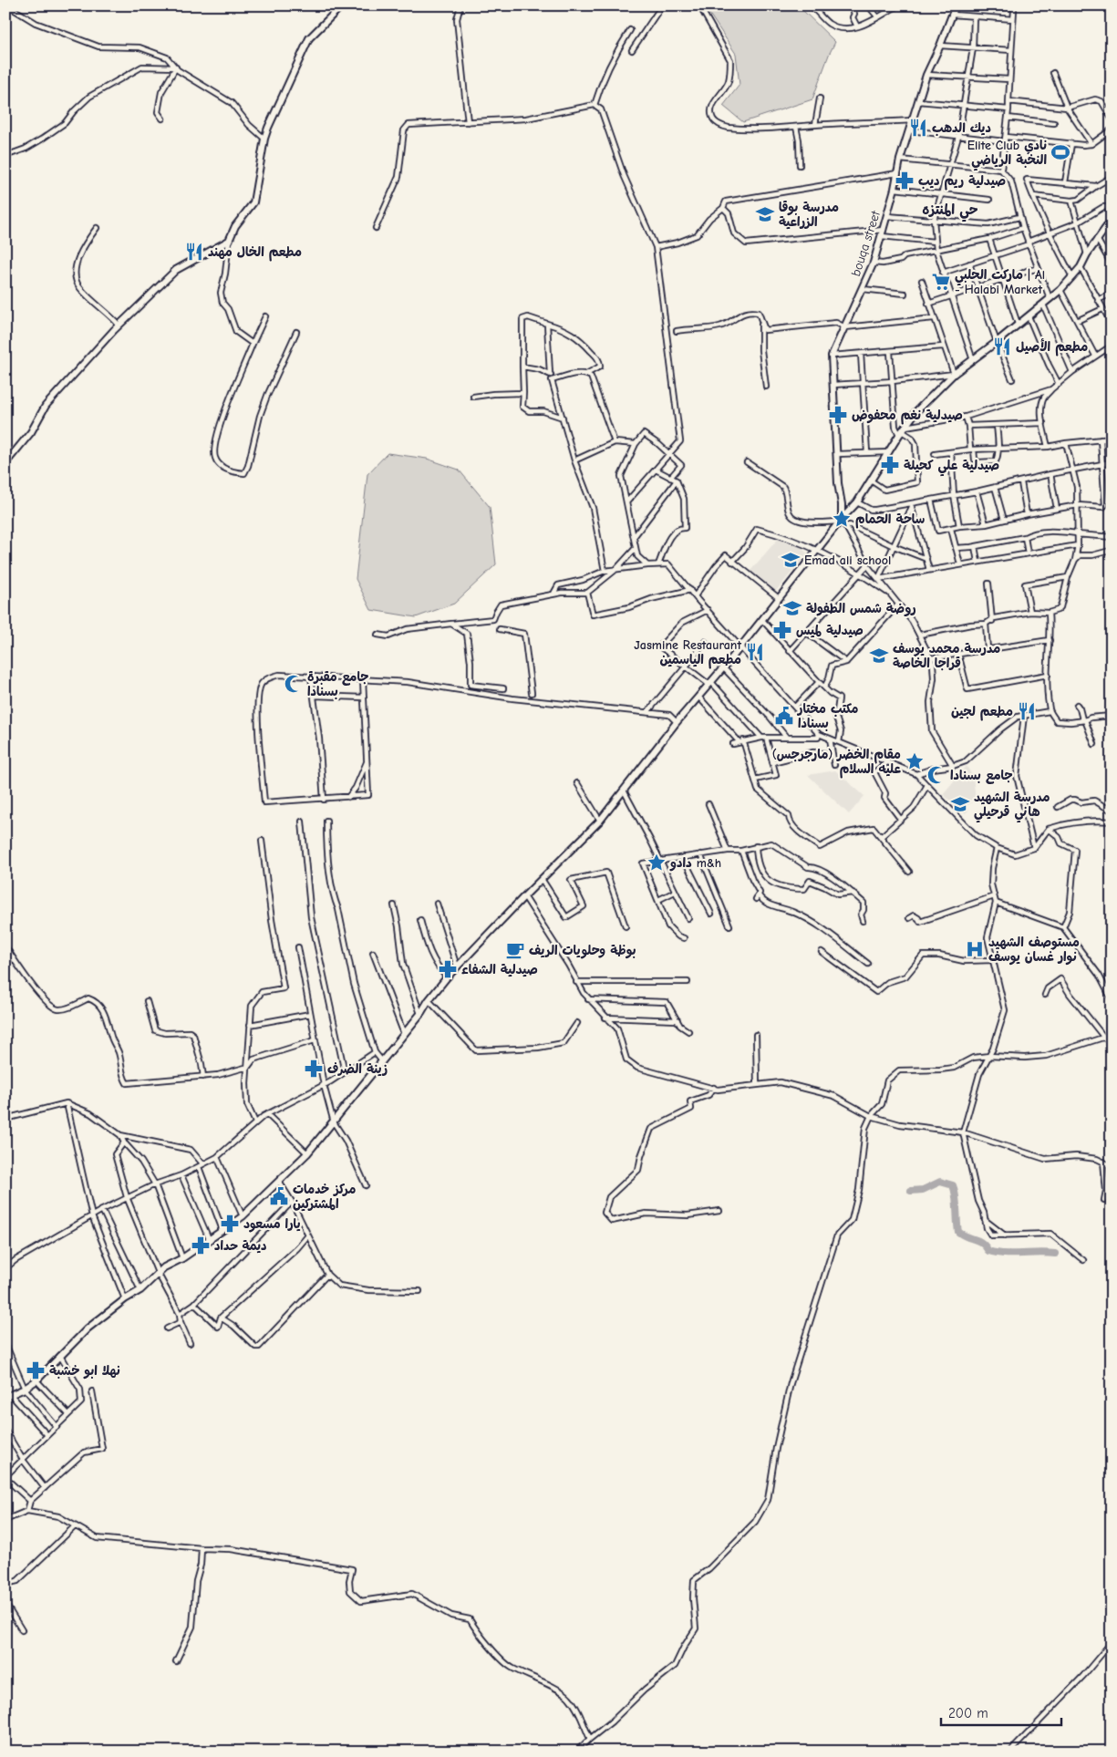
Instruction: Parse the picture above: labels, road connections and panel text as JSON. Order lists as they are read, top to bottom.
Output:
{
  "streets": {
    "street": ["bouqa street"]
  },
  "districts": ["حي المنتزه"],
  "places": {
    "restaurant": [
      "ديك الدهب",
      "مطعم الخال مهند",
      "مطعم الأصيل",
      "Jasmine Restaurant مطعم الياسمين",
      "مطعم لجين"
    ],
    "sports": ["Elite Club نادي النخبة الرياضي"],
    "pharmacy": [
      "صيدلية ريم ديب",
      "صيدلية نغم محفوض",
      "صيدلية علي كحيلة",
      "صيدلية لميس",
      "صيدلية الشفاء",
      "زينة الضرف",
      "يارا مسعود",
      "ديمة حداد",
      "نهلا ابو خشبة"
    ],
    "school or university": [
      "مدرسة بوقا الزراعية",
      "Emad ali school",
      "روضة شمس الطفولة",
      "مدرسة محمد يوسف قراجا الخاصة",
      "مدرسة الشهيد هاني قرحيلي"
    ],
    "supermarket": ["ماركت الحلبي | Al - Halabi Market"],
    "place": ["ساحة الحمام", "مقام الخضر (مارجرجس) عليه السلام", "دادو m&h"],
    "mosque": ["جامع مقبرة بسنادا", "جامع بسنادا"],
    "public building": ["مكتب مختار بسنادا", "مركز خدمات المشتركين"],
    "hospital": ["مستوصف الشهيد نوار غسان يوسف"],
    "cafe": ["بوظة وحلويات الريف"]
  },
  "scale_bar": "200 m"
}
